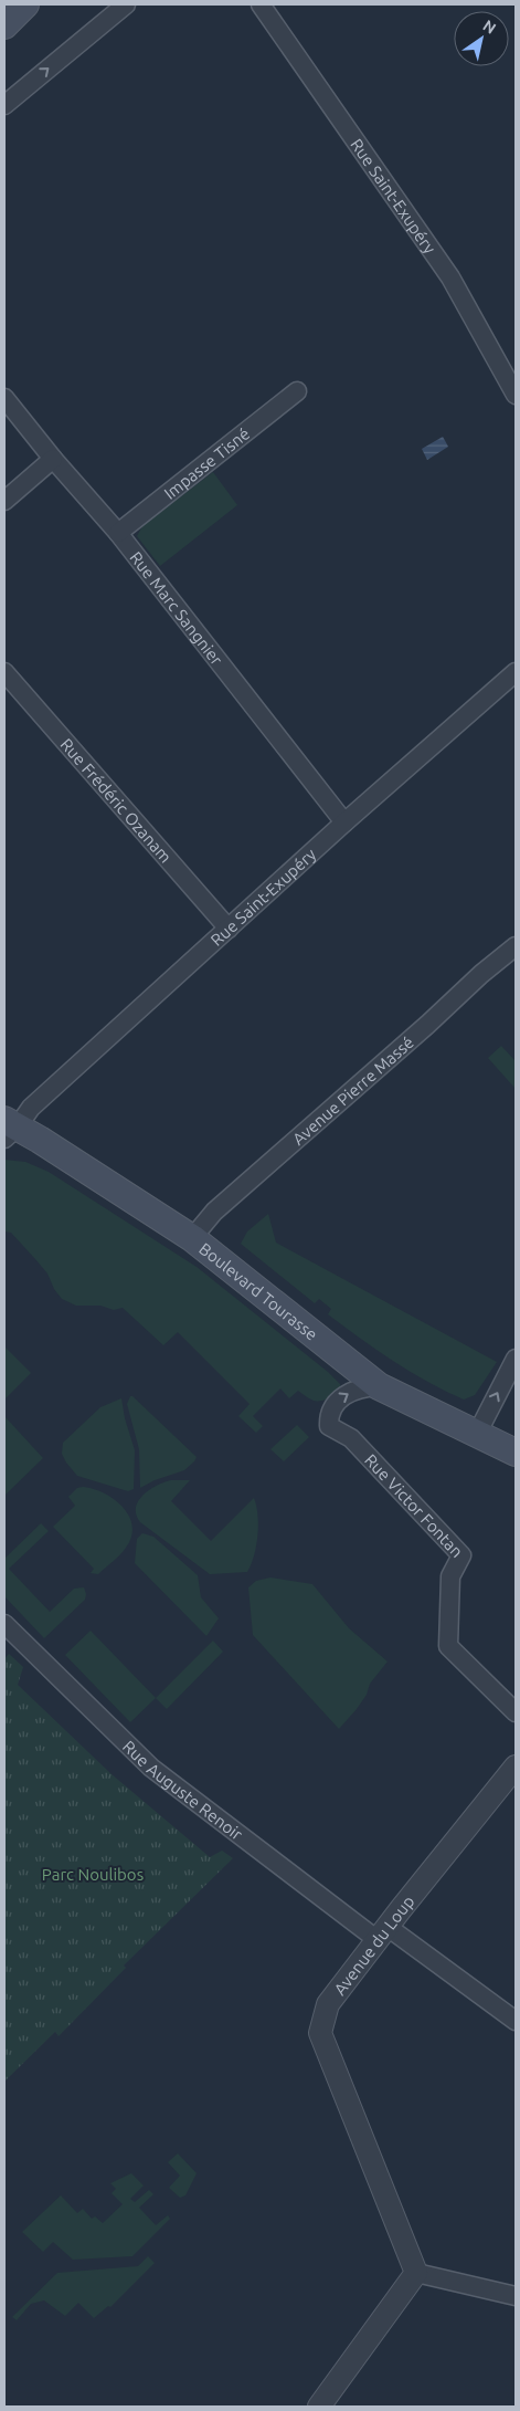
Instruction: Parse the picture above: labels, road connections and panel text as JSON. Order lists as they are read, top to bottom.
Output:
{
  "streets": {
    "main road": ["Boulevard Tourasse"],
    "street": [
      "Rue Saint-Exupéry",
      "Impasse Tisné",
      "Rue Marc Sangnier",
      "Rue Frédéric Ozanam",
      "Avenue Pierre Massé",
      "Rue Victor Fontan",
      "Rue Auguste Renoir",
      "Avenue du Loup"
    ]
  },
  "crossings": [
    ["Rue Saint-Exupéry", "Rue Marc Sangnier"],
    ["Rue Saint-Exupéry", "Rue Frédéric Ozanam"],
    ["Rue Saint-Exupéry", "Boulevard Tourasse"],
    ["Impasse Tisné", "Rue Marc Sangnier"],
    ["Avenue Pierre Massé", "Boulevard Tourasse"],
    ["Boulevard Tourasse", "Rue Victor Fontan"],
    ["Rue Auguste Renoir", "Avenue du Loup"]
  ],
  "parks": ["Parc Noulibos"],
  "north": "top right"
}
